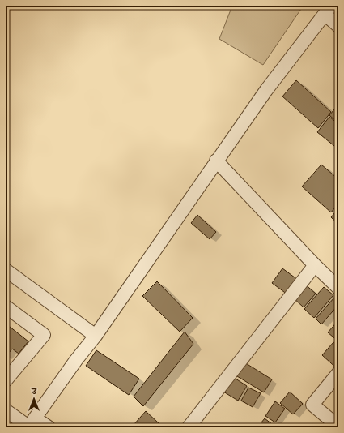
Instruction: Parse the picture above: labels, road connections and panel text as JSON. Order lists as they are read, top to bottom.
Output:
{
  "north": "top"
}
